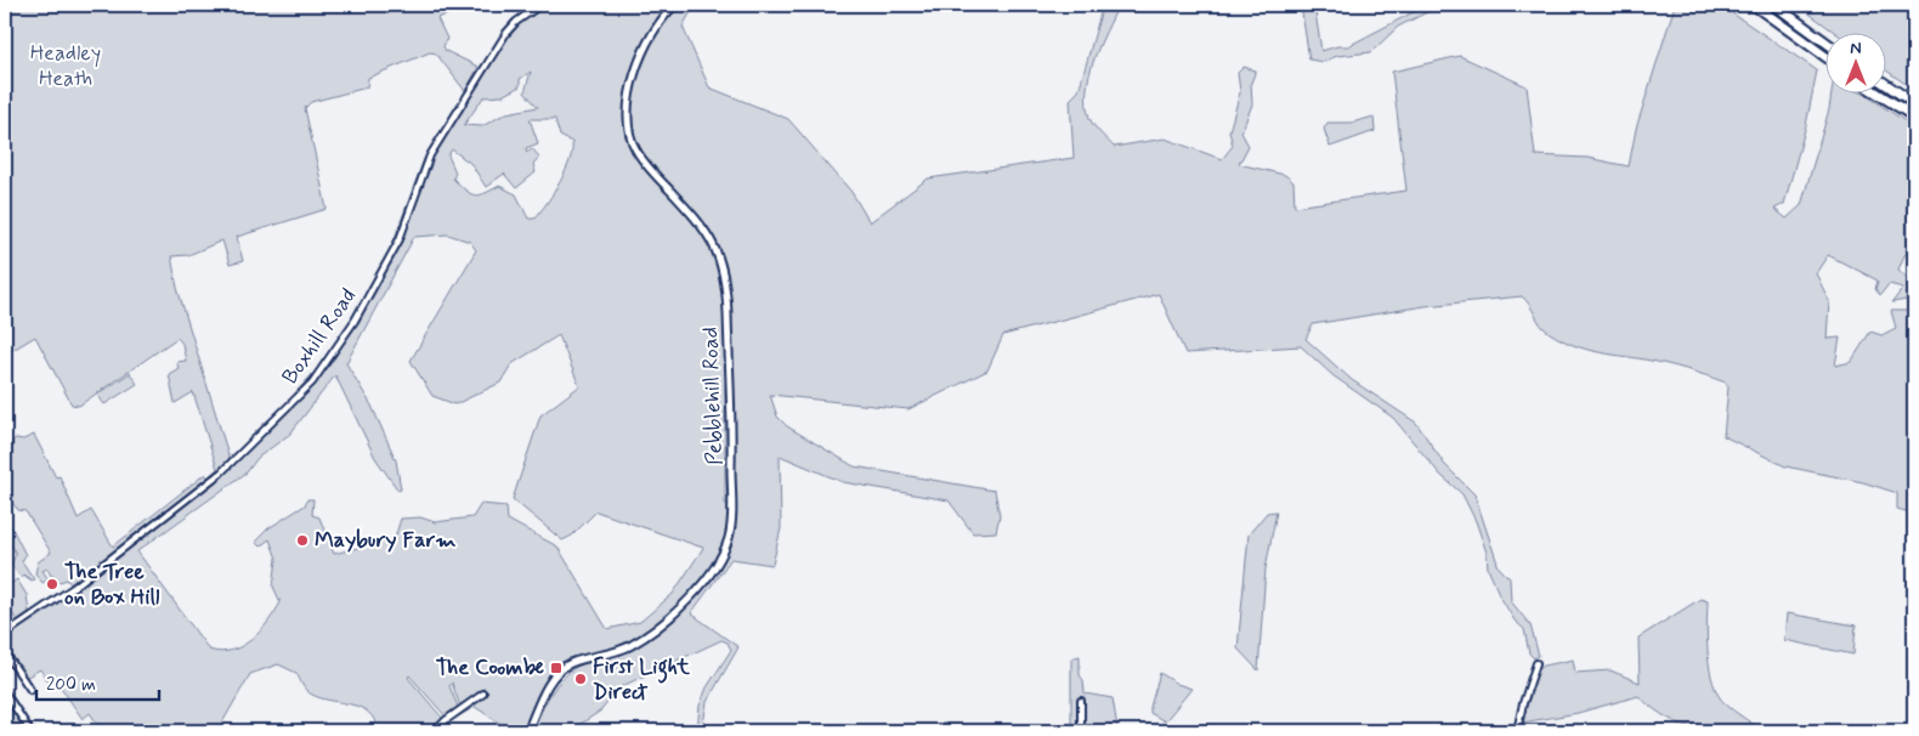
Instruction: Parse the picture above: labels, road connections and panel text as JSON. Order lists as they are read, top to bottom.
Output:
{
  "streets": {
    "main road": ["Pebblehill Road"],
    "street": ["Boxhill Road"]
  },
  "parks": ["Headley Heath"],
  "places": {
    "other": ["Maybury Farm", "The Tree on Box Hill", "First Light Direct"],
    "transit": ["The Coombe"]
  },
  "scale_bar": "200 m",
  "north": "top"
}
